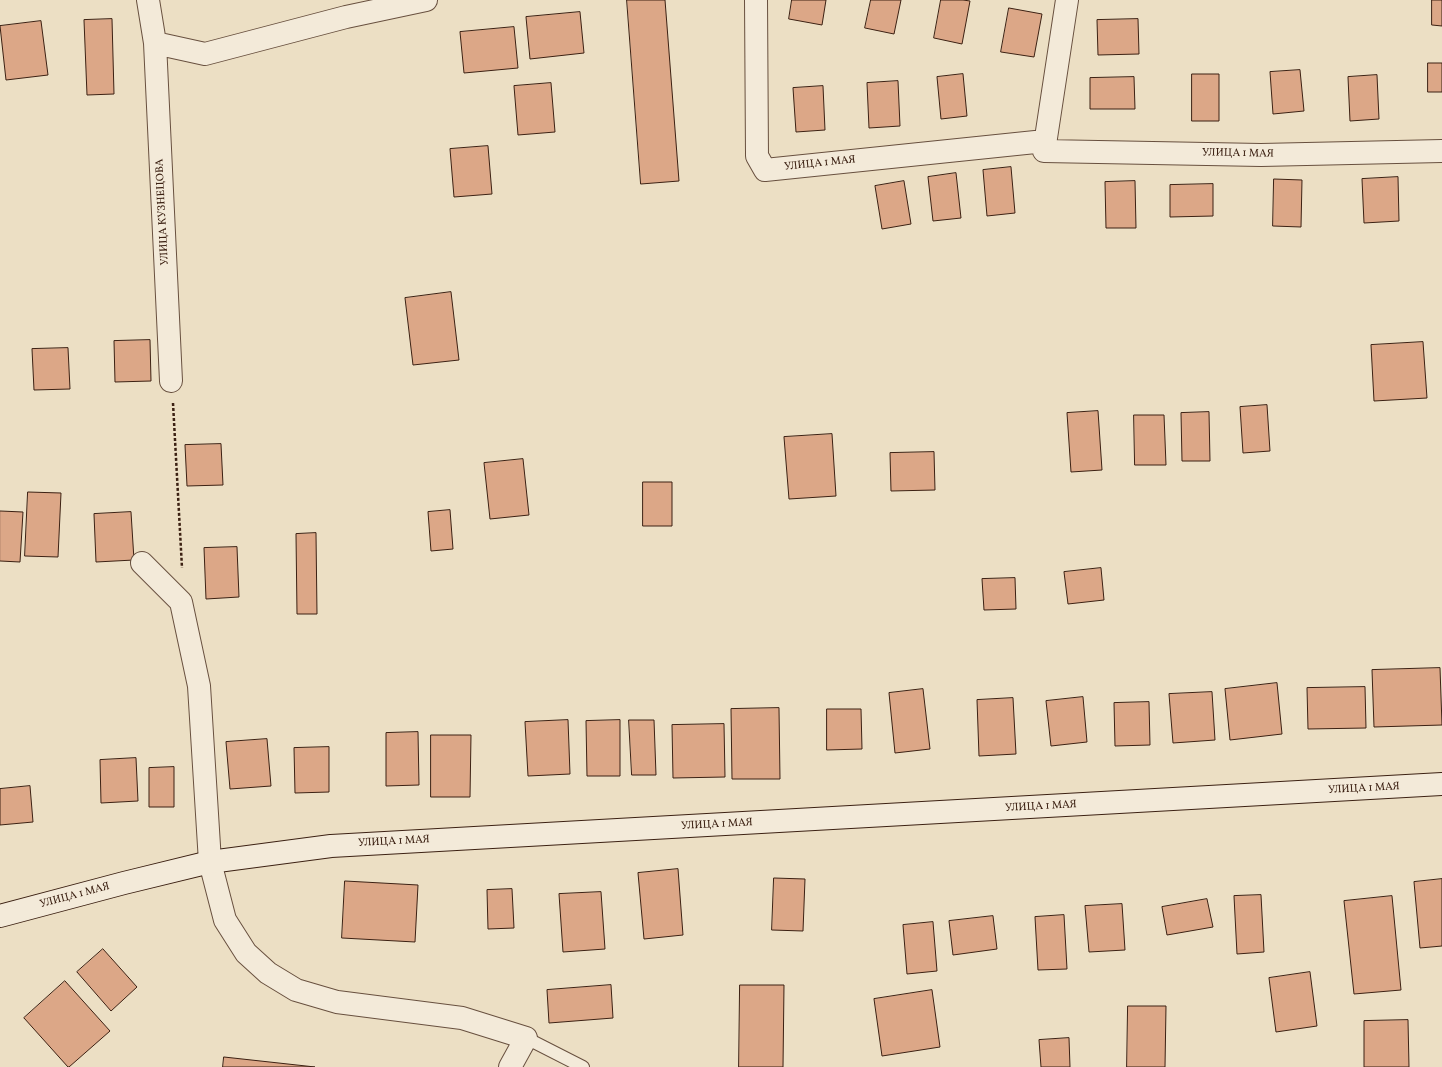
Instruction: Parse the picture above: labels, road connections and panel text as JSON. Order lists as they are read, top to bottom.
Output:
{
  "streets": {
    "street": ["УЛИЦА 1 МАЯ", "УЛИЦА КУЗНЕЦОВА"]
  }
}
